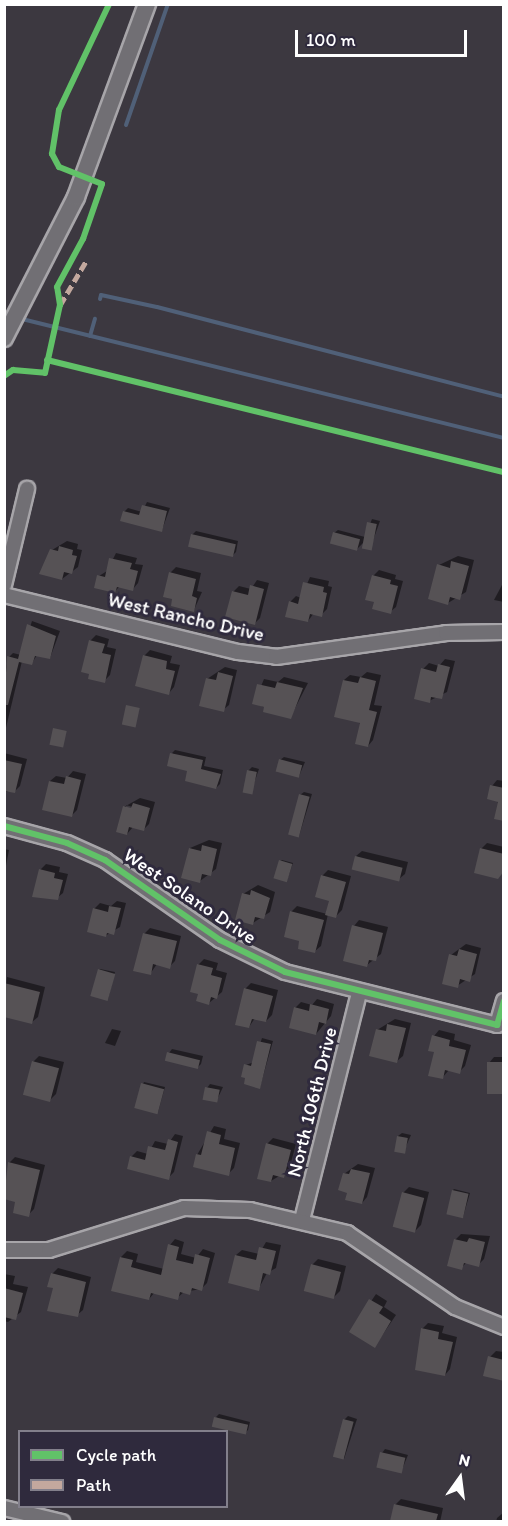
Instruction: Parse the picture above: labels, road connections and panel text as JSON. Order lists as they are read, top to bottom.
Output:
{
  "streets": {
    "street": ["West Rancho Drive", "West Solano Drive", "North 106th Drive"]
  },
  "crossings": [
    ["West Solano Drive", "North 106th Drive"]
  ],
  "legend": ["Cycle path", "Path"],
  "scale_bar": "100 m",
  "north": "top"
}
